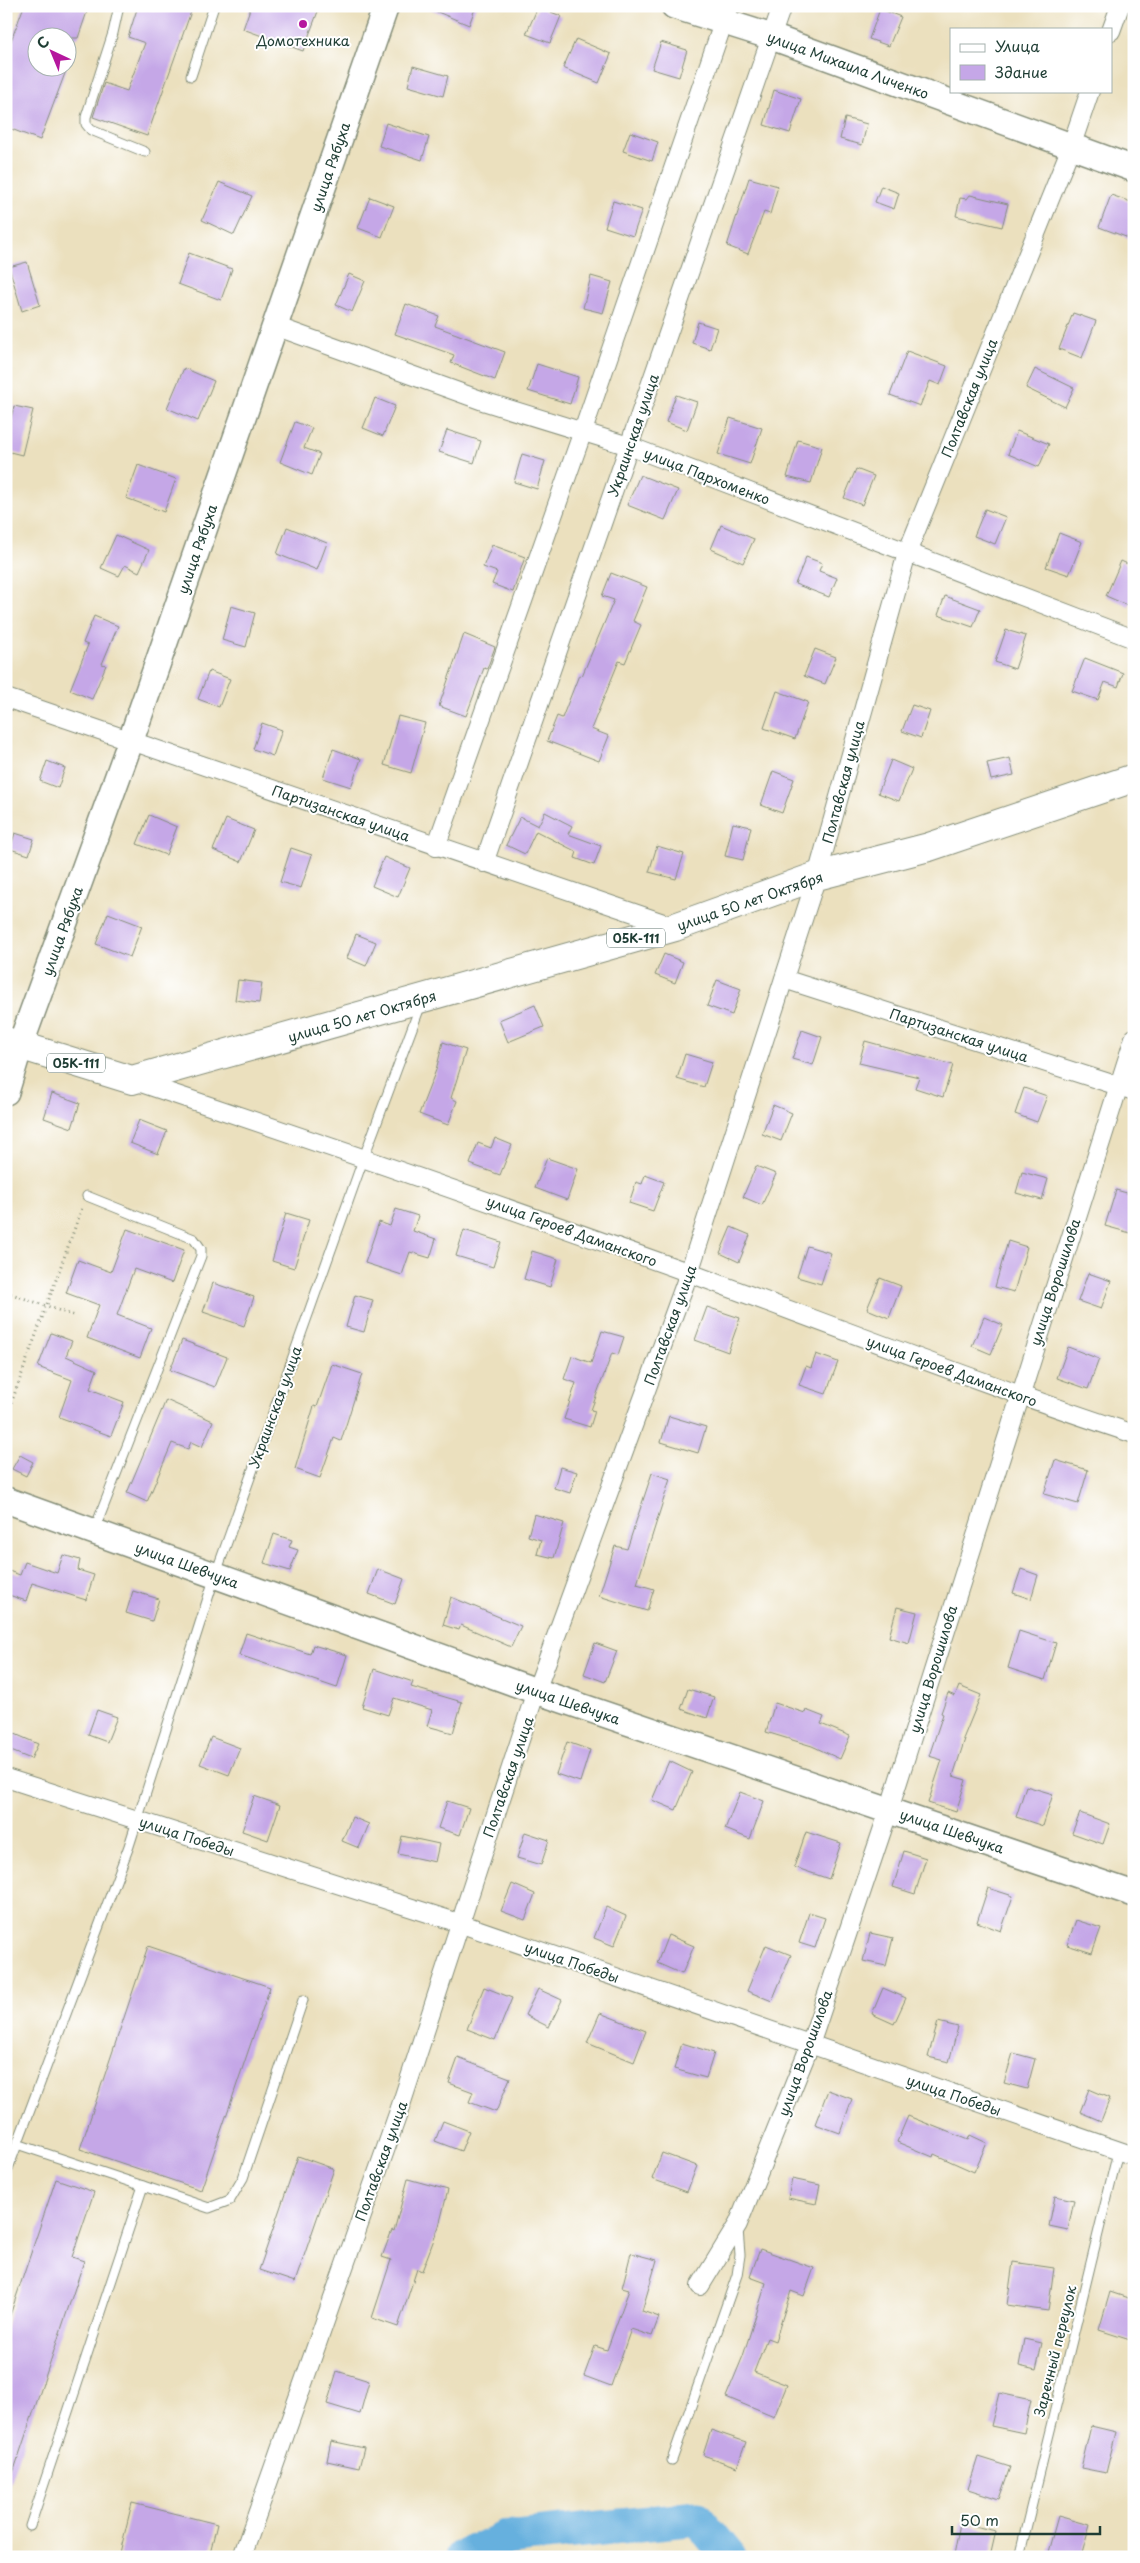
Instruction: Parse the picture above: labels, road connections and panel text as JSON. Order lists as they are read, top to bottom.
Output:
{
  "streets": {
    "main road": [
      "улица Михаила Личенко",
      "улица Рябуха",
      "улица 50 лет Октября",
      "05К-111",
      "улица Героев Даманского",
      "улица Шевчука"
    ],
    "street": [
      "Полтавская улица",
      "Украинская улица",
      "улица Пархоменко",
      "Партизанская улица",
      "улица Ворошилова",
      "улица Победы"
    ],
    "lane": ["Заречный переулок"]
  },
  "crossings": [
    ["улица Михаила Личенко", "Полтавская улица"],
    ["улица Михаила Личенко", "Украинская улица"],
    ["улица Рябуха", "улица Пархоменко"],
    ["улица Рябуха", "Партизанская улица"],
    ["улица Рябуха", "улица Героев Даманского"],
    ["Полтавская улица", "улица Пархоменко"],
    ["Полтавская улица", "Партизанская улица"],
    ["Полтавская улица", "улица 50 лет Октября"],
    ["Полтавская улица", "улица Героев Даманского"],
    ["Полтавская улица", "улица Шевчука"],
    ["Полтавская улица", "улица Победы"],
    ["Украинская улица", "улица Пархоменко"],
    ["Украинская улица", "Партизанская улица"],
    ["Украинская улица", "улица 50 лет Октября"],
    ["Украинская улица", "улица Героев Даманского"],
    ["Украинская улица", "улица Шевчука"],
    ["Украинская улица", "улица Победы"],
    ["Партизанская улица", "улица 50 лет Октября"],
    ["Партизанская улица", "улица Ворошилова"],
    ["улица 50 лет Октября", "улица Героев Даманского"],
    ["улица Героев Даманского", "улица Ворошилова"],
    ["улица Ворошилова", "улица Шевчука"],
    ["улица Ворошилова", "улица Победы"],
    ["улица Победы", "Заречный переулок"]
  ],
  "places": ["Домотехника"],
  "legend": ["Улица", "Здание"],
  "scale_bar": "50 m",
  "north": "top left"
}
